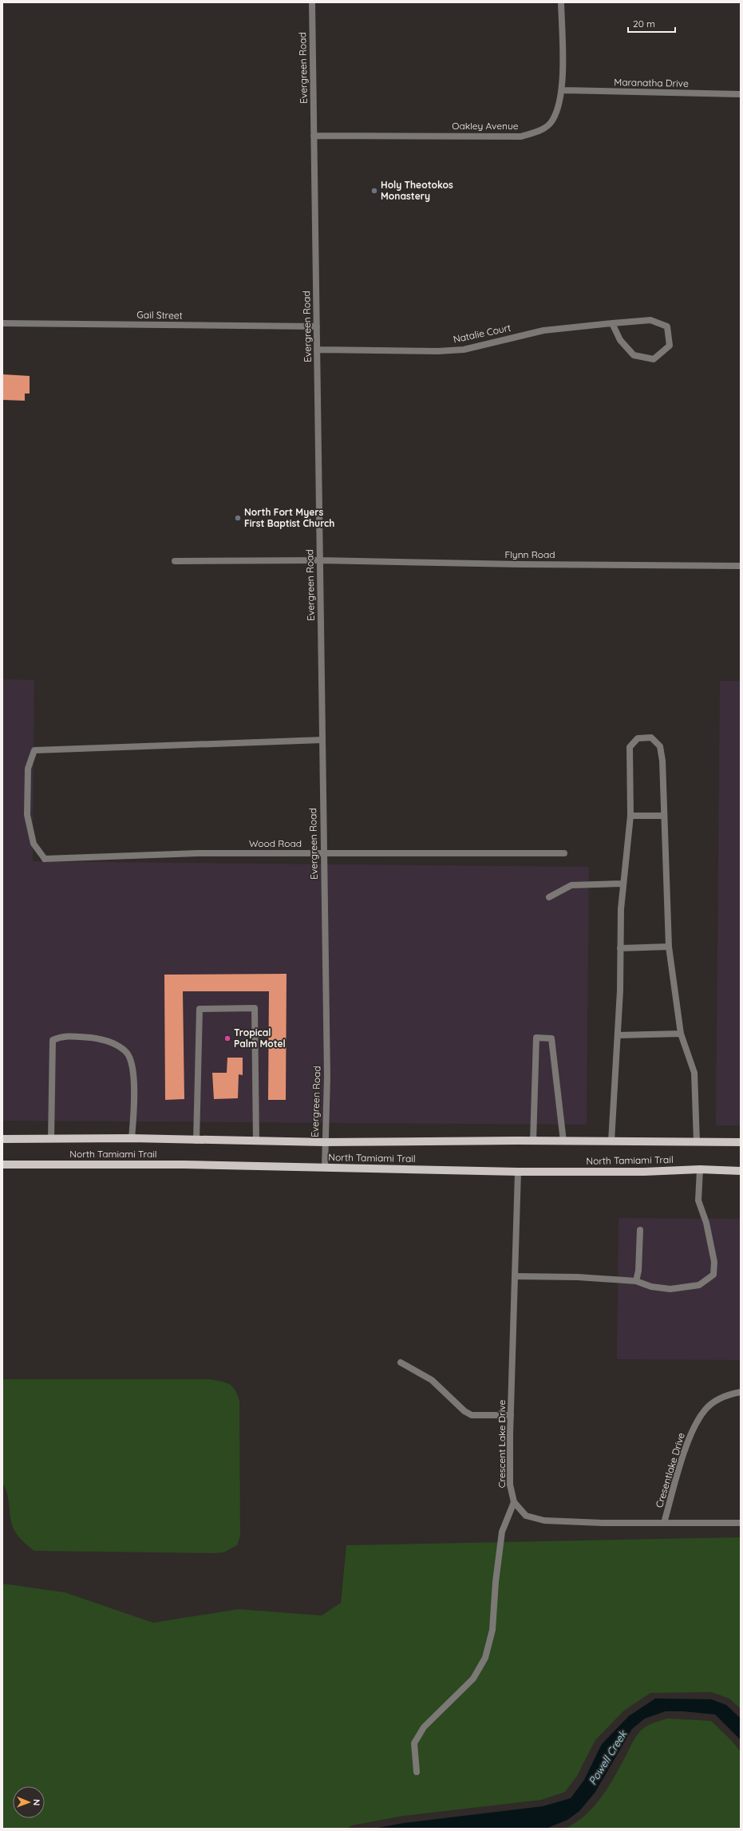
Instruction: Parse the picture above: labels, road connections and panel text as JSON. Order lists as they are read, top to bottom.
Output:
{
  "streets": {
    "main road": ["North Tamiami Trail"],
    "street": [
      "Evergreen Road",
      "Maranatha Drive",
      "Oakley Avenue",
      "Gail Street",
      "Natalie Court",
      "Flynn Road",
      "Wood Road",
      "Crescent Lake Drive",
      "Cresentlake Drive"
    ]
  },
  "crossings": [
    ["Evergreen Road", "Oakley Avenue"],
    ["Evergreen Road", "Gail Street"],
    ["Evergreen Road", "Natalie Court"],
    ["Evergreen Road", "Flynn Road"],
    ["Evergreen Road", "Wood Road"],
    ["Evergreen Road", "North Tamiami Trail"],
    ["Maranatha Drive", "Oakley Avenue"],
    ["North Tamiami Trail", "Crescent Lake Drive"],
    ["Crescent Lake Drive", "Cresentlake Drive"]
  ],
  "water": ["Powell Creek"],
  "places": ["Holy Theotokos Monastery", "North Fort Myers First Baptist Church", "Tropical Palm Motel"],
  "scale_bar": "20 m",
  "north": "right"
}
